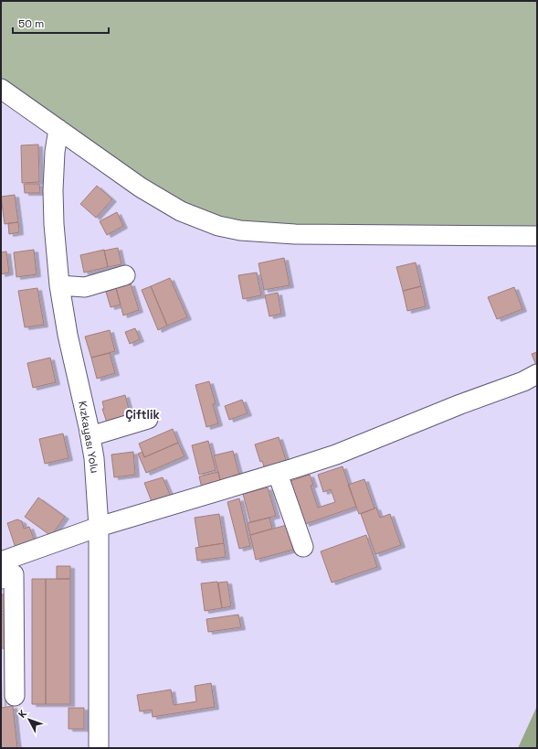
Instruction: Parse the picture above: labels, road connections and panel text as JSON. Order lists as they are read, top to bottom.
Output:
{
  "streets": {
    "street": ["Kızkayası Yolu"]
  },
  "districts": ["Çiftlik"],
  "scale_bar": "50 m",
  "north": "top left"
}
